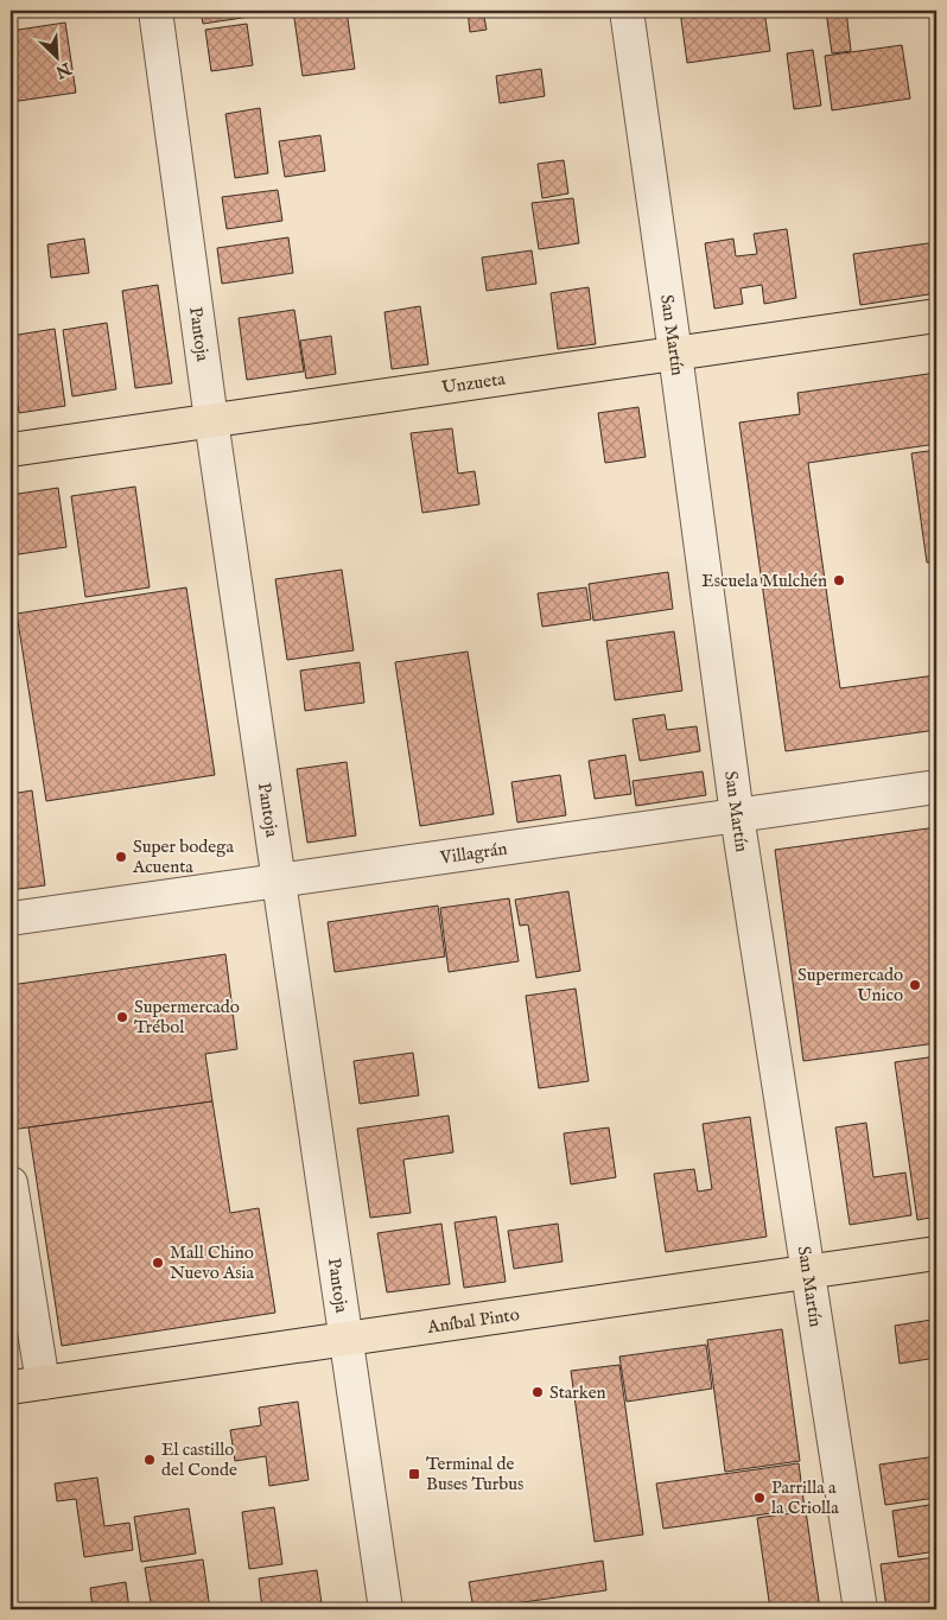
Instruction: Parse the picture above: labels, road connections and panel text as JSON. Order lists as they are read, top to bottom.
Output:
{
  "streets": {
    "main road": ["Unzueta", "Aníbal Pinto"],
    "street": ["Pantoja", "San Martín", "Villagrán"]
  },
  "crossings": [
    ["Pantoja", "Unzueta"],
    ["Pantoja", "Villagrán"],
    ["Pantoja", "Aníbal Pinto"],
    ["San Martín", "Unzueta"],
    ["San Martín", "Villagrán"],
    ["San Martín", "Aníbal Pinto"]
  ],
  "places": {
    "other": [
      "Escuela Mulchén",
      "Super bodega Acuenta",
      "Supermercado Unico",
      "Supermercado Trébol",
      "Mall Chino Nuevo Asia",
      "Starken",
      "El castillo del Conde",
      "Parrilla a la Criolla"
    ],
    "transit": ["Terminal de Buses Turbus"]
  },
  "north": "bottom right"
}
